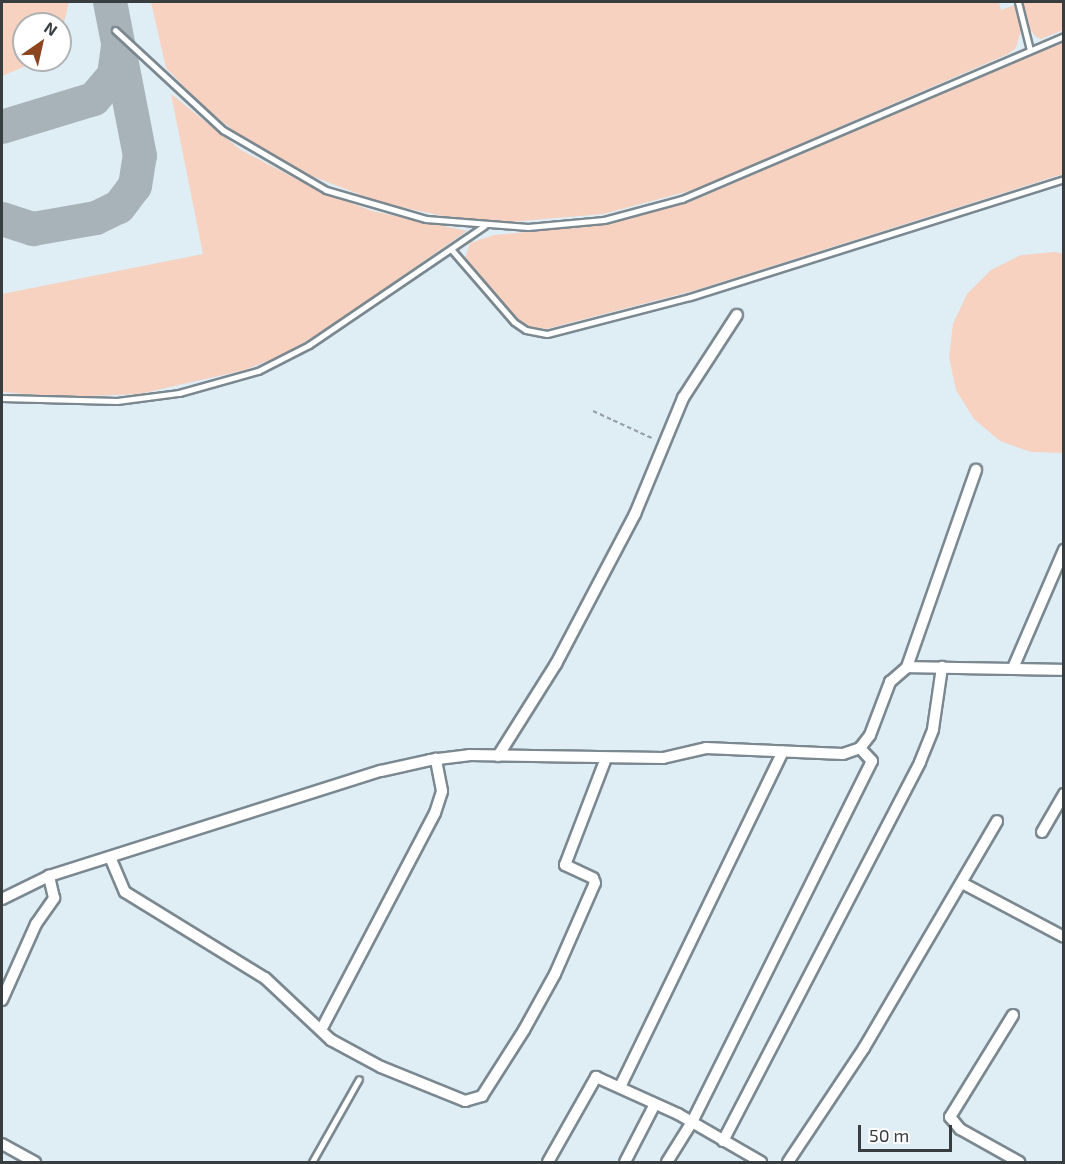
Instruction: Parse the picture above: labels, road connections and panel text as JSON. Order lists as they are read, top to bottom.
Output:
{
  "scale_bar": "50 m",
  "north": "top right"
}
